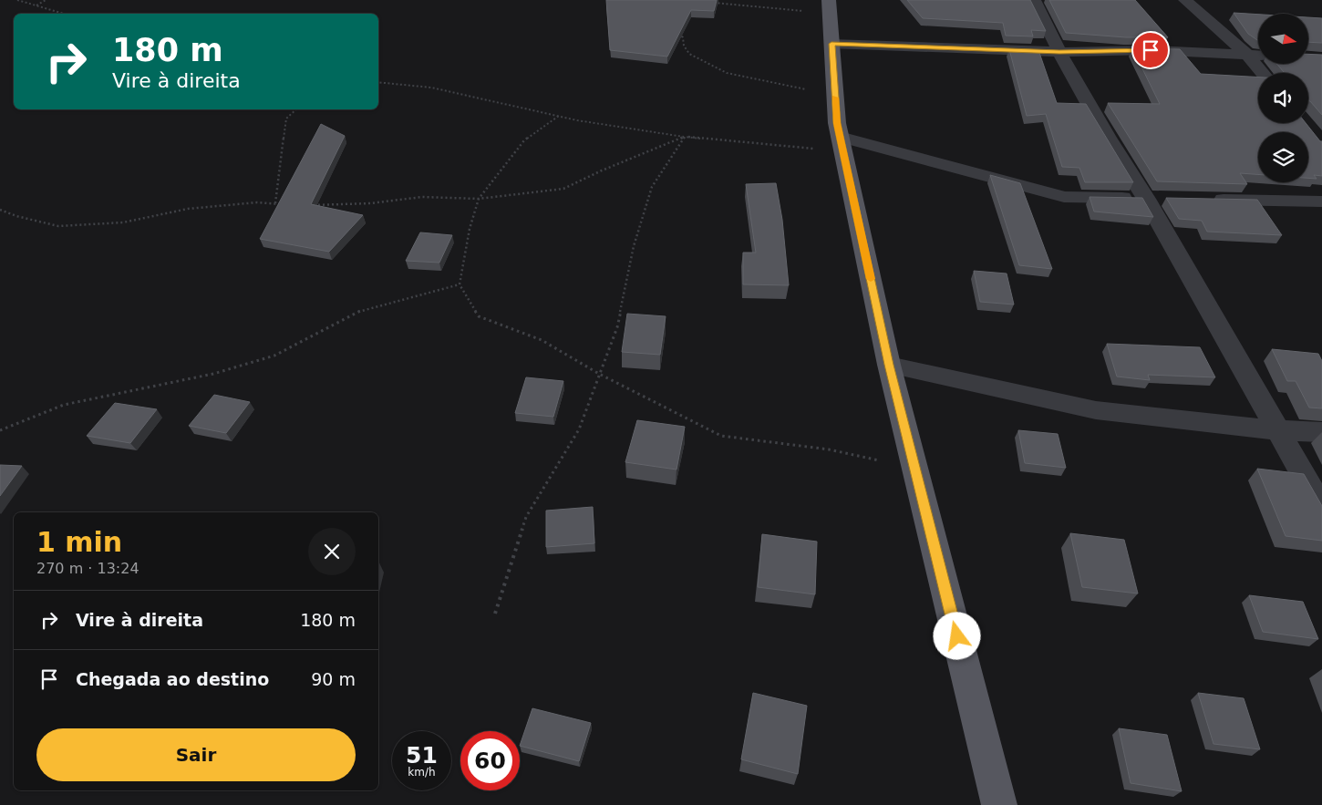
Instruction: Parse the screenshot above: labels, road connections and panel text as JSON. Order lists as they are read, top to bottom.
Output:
{
  "north": "right",
  "page": {
    "turn": ["180 m", "Vire à direita"],
    "heading": ["1 min", "270 m · 13:24"],
    "list": [
      {
        "name": "Vire à direita",
        "value": "180 m"
      },
      {
        "name": "Chegada ao destino",
        "value": "90 m"
      }
    ],
    "buttons": "Sair",
    "speed": "51 km/h",
    "limit": "60"
  }
}
